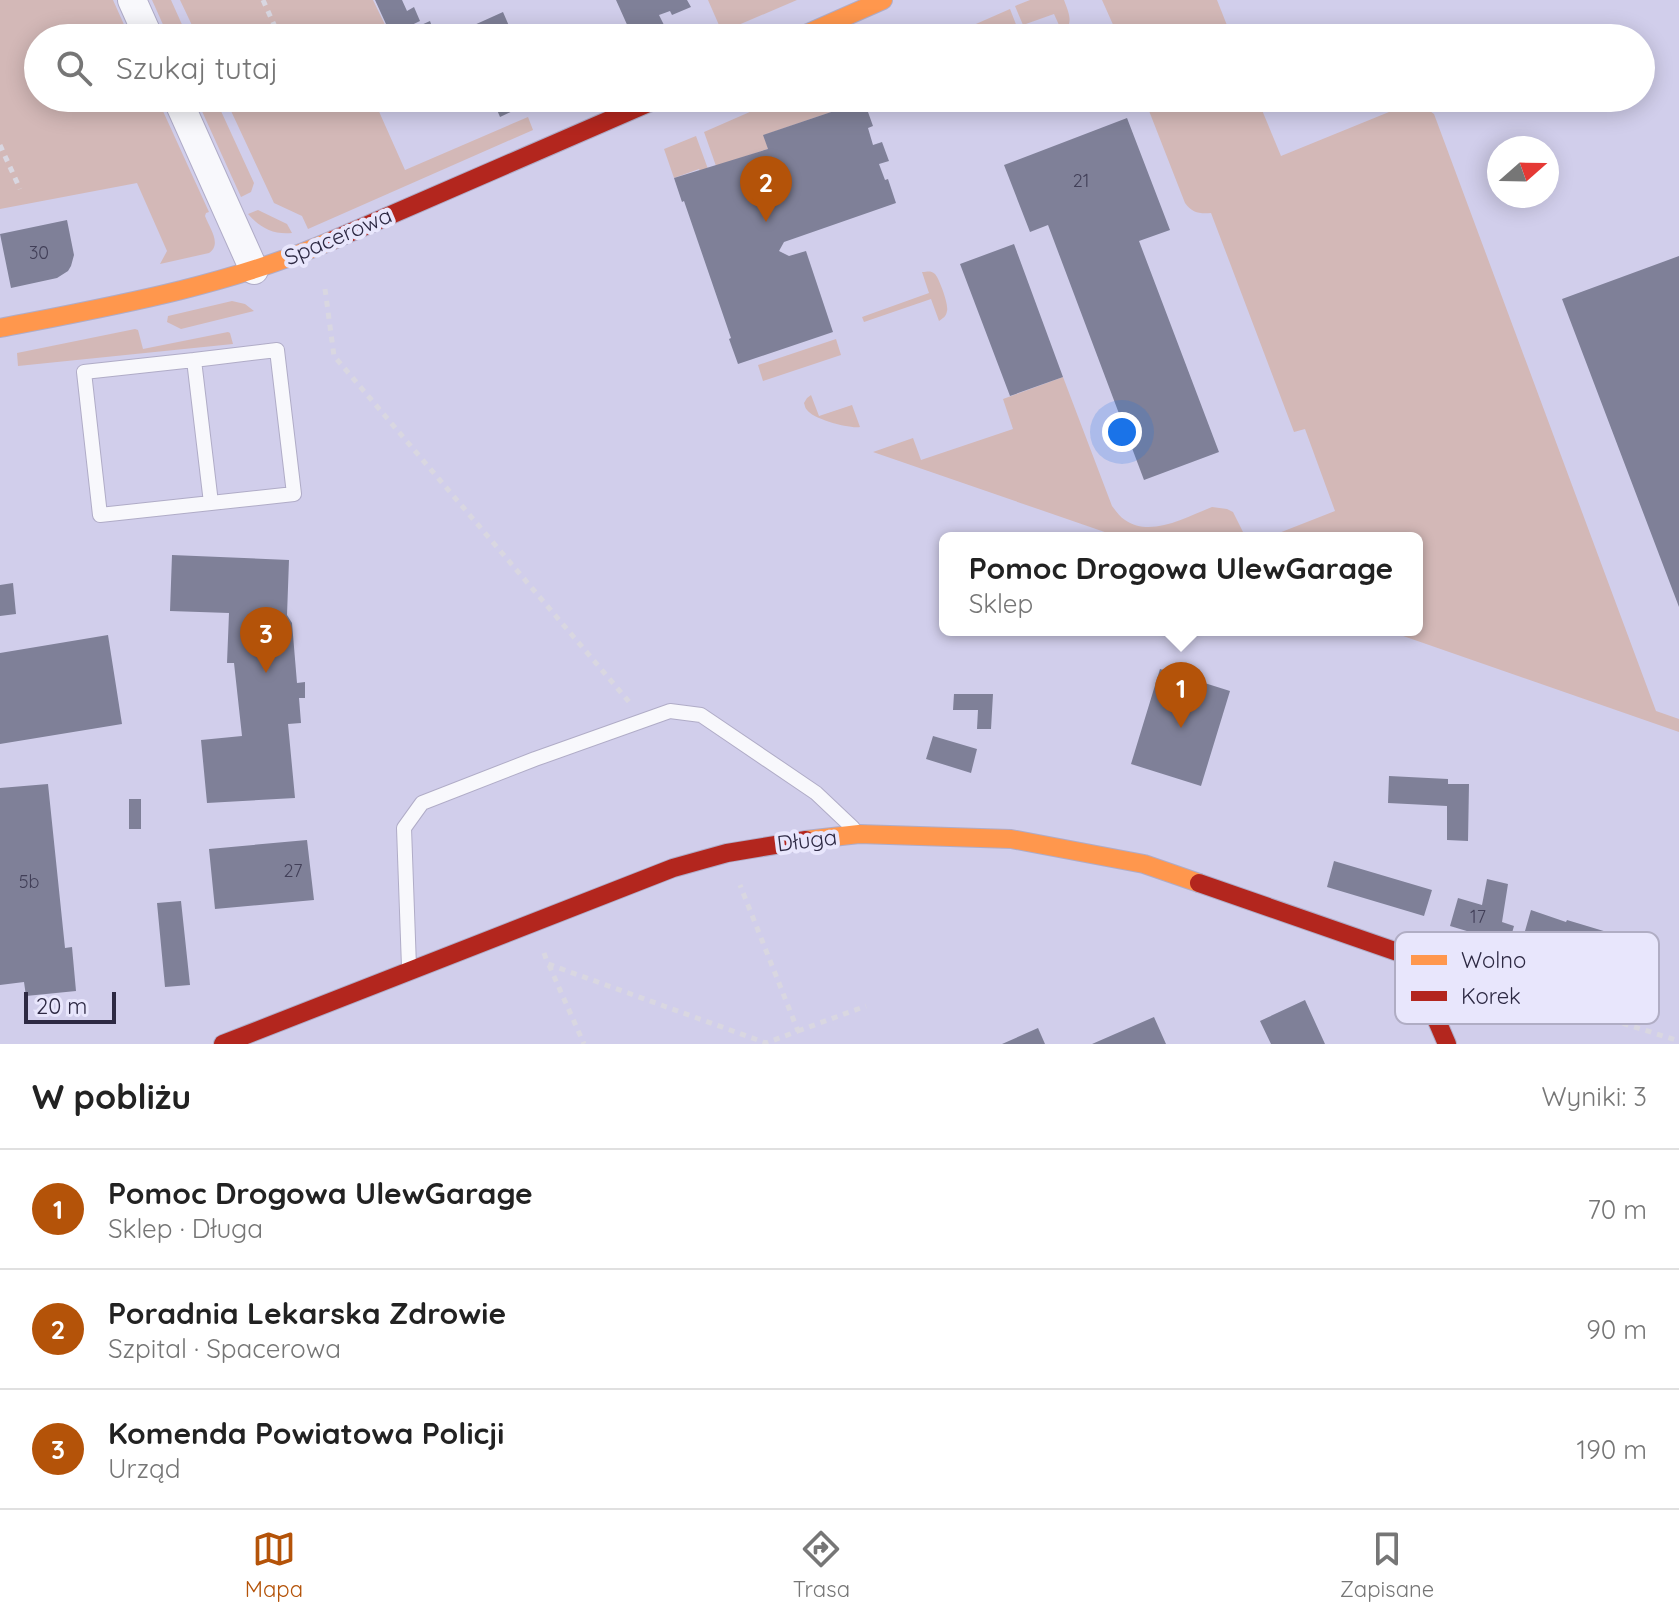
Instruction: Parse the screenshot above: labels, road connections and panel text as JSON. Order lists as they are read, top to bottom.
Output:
{
  "streets": {
    "street": ["Spacerowa", "Długa"]
  },
  "house_numbers": [
    "21",
    "30",
    "27",
    "5b",
    "17"
  ],
  "legend": ["Wolno", "Korek"],
  "scale_bar": "20 m",
  "north": "right",
  "page": {
    "search": "Szukaj tutaj",
    "pins": ["2", "3", "1"],
    "popup": ["Pomoc Drogowa UlewGarage", "Sklep"],
    "scale": "20 m",
    "heading": ["W pobliżu", "Wyniki: 3"],
    "list": [
      {
        "mark": "1",
        "name": "Pomoc Drogowa UlewGarage",
        "note": "Sklep · Długa",
        "value": "70 m"
      },
      {
        "mark": "2",
        "name": "Poradnia Lekarska Zdrowie",
        "note": "Szpital · Spacerowa",
        "value": "90 m"
      },
      {
        "mark": "3",
        "name": "Komenda Powiatowa Policji",
        "note": "Urząd",
        "value": "190 m"
      }
    ],
    "nav": ["Mapa", "Trasa", "Zapisane"]
  }
}
